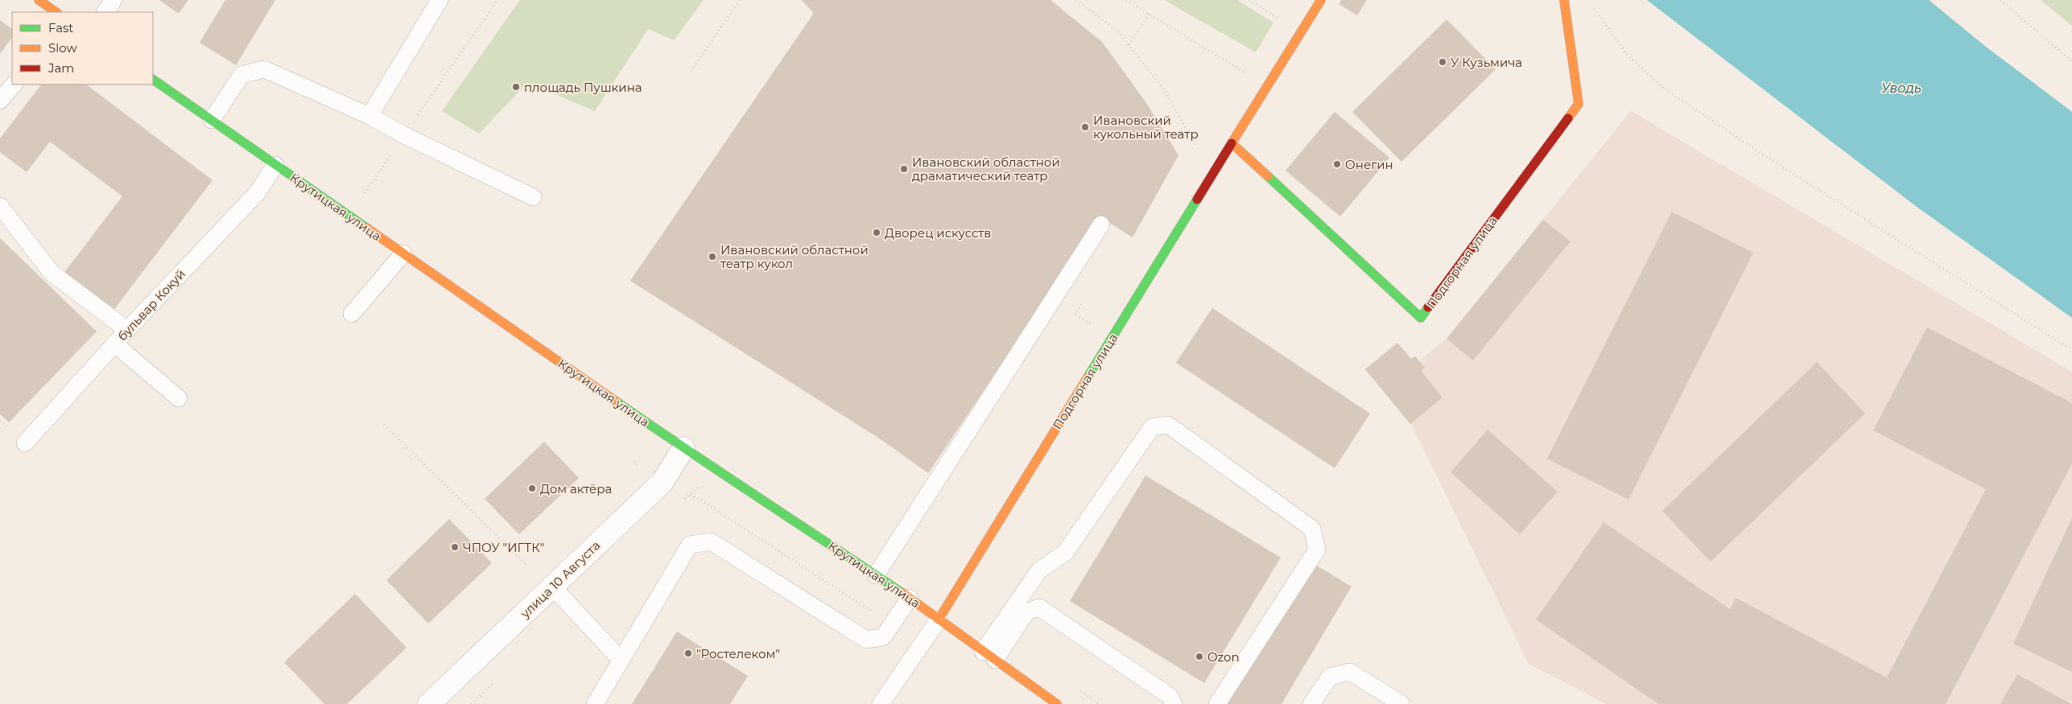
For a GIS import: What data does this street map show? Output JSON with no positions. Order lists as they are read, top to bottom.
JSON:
{
  "streets": {
    "street": ["Крутицкая улица", "Подгорная улица", "улица 10 Августа"],
    "lane": ["бульвар Кокуй"]
  },
  "crossings": [
    ["Крутицкая улица", "Подгорная улица"],
    ["Крутицкая улица", "бульвар Кокуй"],
    ["Крутицкая улица", "улица 10 Августа"]
  ],
  "water": ["Уводь"],
  "places": [
    "У Кузьмича",
    "площадь Пушкина",
    "Ивановский кукольный театр",
    "Онегин",
    "Ивановский областной драматический театр",
    "Дворец искусств",
    "Ивановский областной театр кукол",
    "Дом актёра",
    "ЧПОУ \"ИГТК\"",
    "\"Ростелеком\"",
    "Ozon"
  ],
  "legend": ["Fast", "Slow", "Jam"]
}
